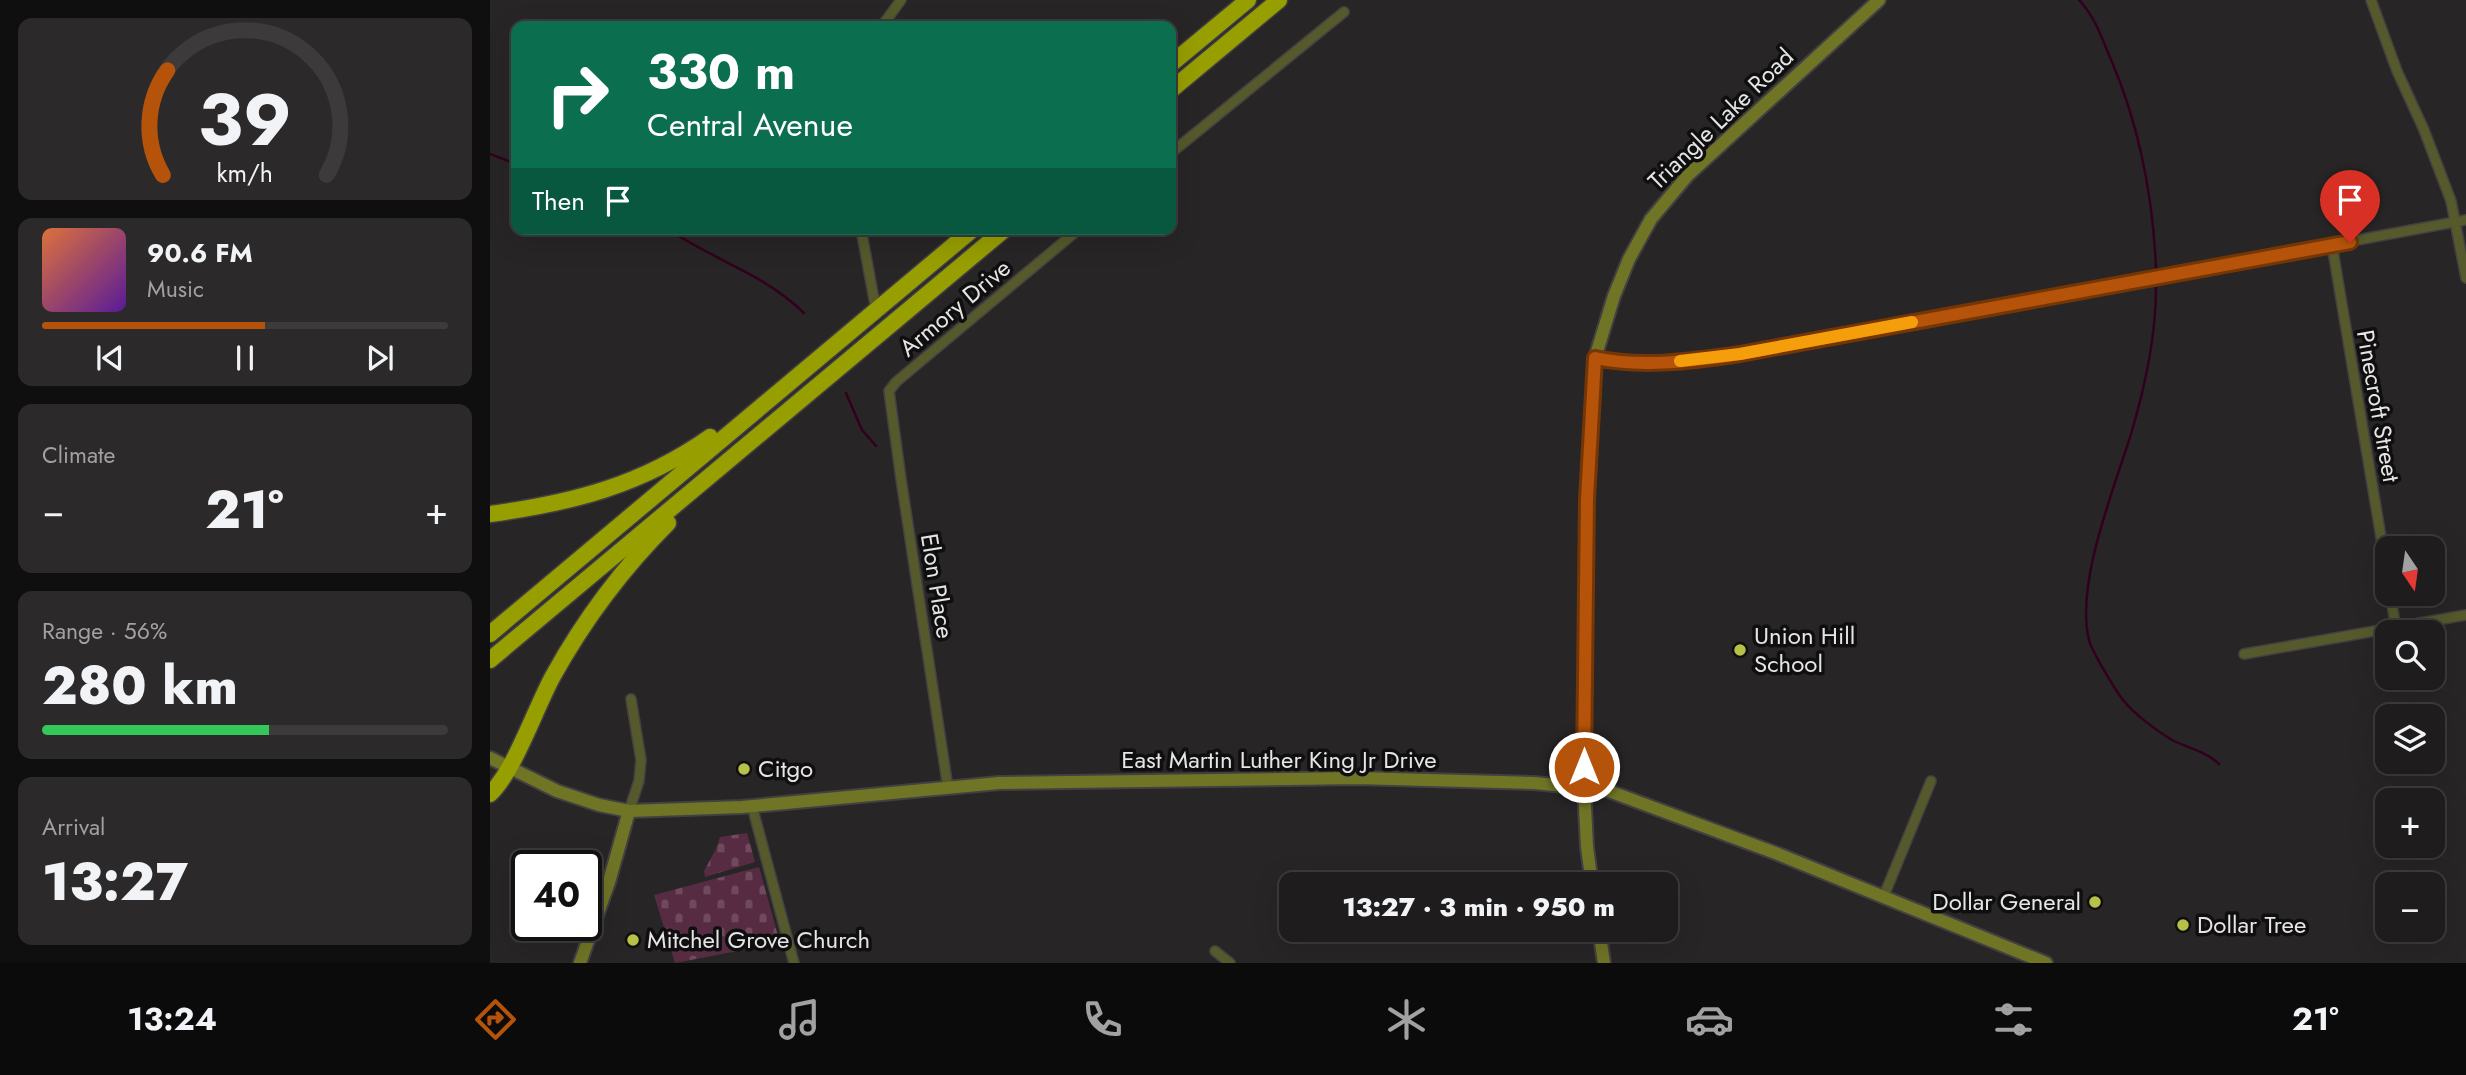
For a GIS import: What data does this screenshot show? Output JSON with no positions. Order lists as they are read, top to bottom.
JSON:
{
  "streets": {
    "main road": ["Triangle Lake Road", "East Martin Luther King Jr Drive"],
    "street": ["Armory Drive", "Pinecroft Street", "Elon Place"]
  },
  "crossings": [
    ["Triangle Lake Road", "East Martin Luther King Jr Drive"],
    ["Armory Drive", "Elon Place"],
    ["Elon Place", "East Martin Luther King Jr Drive"]
  ],
  "places": [
    "Union Hill School",
    "Citgo",
    "Dollar General",
    "Dollar Tree",
    "Mitchel Grove Church"
  ],
  "north": "bottom",
  "page": {
    "turn": ["330 m", "Central Avenue"],
    "then": "Then",
    "song": ["90.6 FM", "Music"],
    "tile": [
      "Climate",
      ["Range · 56%", "280 km"],
      ["Arrival", "13:27"]
    ],
    "heat": ["−", "21°", "+"],
    "map_buttons": ["+", "−"],
    "limit": "40",
    "trip": "13:27 · 3 min · 950 m",
    "tabs": ["13:24", "21°"],
    "gauge": ["39", "km/h"]
  }
}
